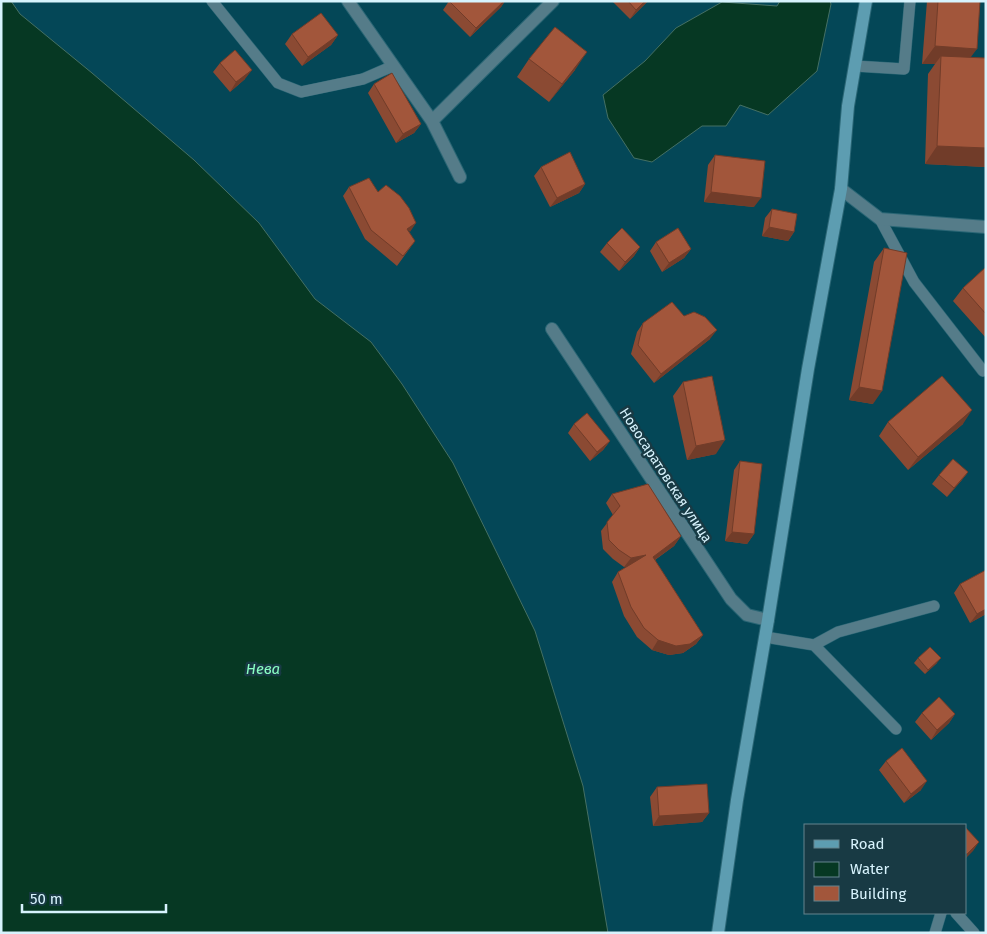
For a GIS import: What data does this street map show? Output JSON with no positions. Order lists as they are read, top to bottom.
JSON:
{
  "streets": {
    "street": ["Новосаратовская улица"]
  },
  "water": ["Нева"],
  "legend": ["Road", "Water", "Building"],
  "scale_bar": "50 m"
}
